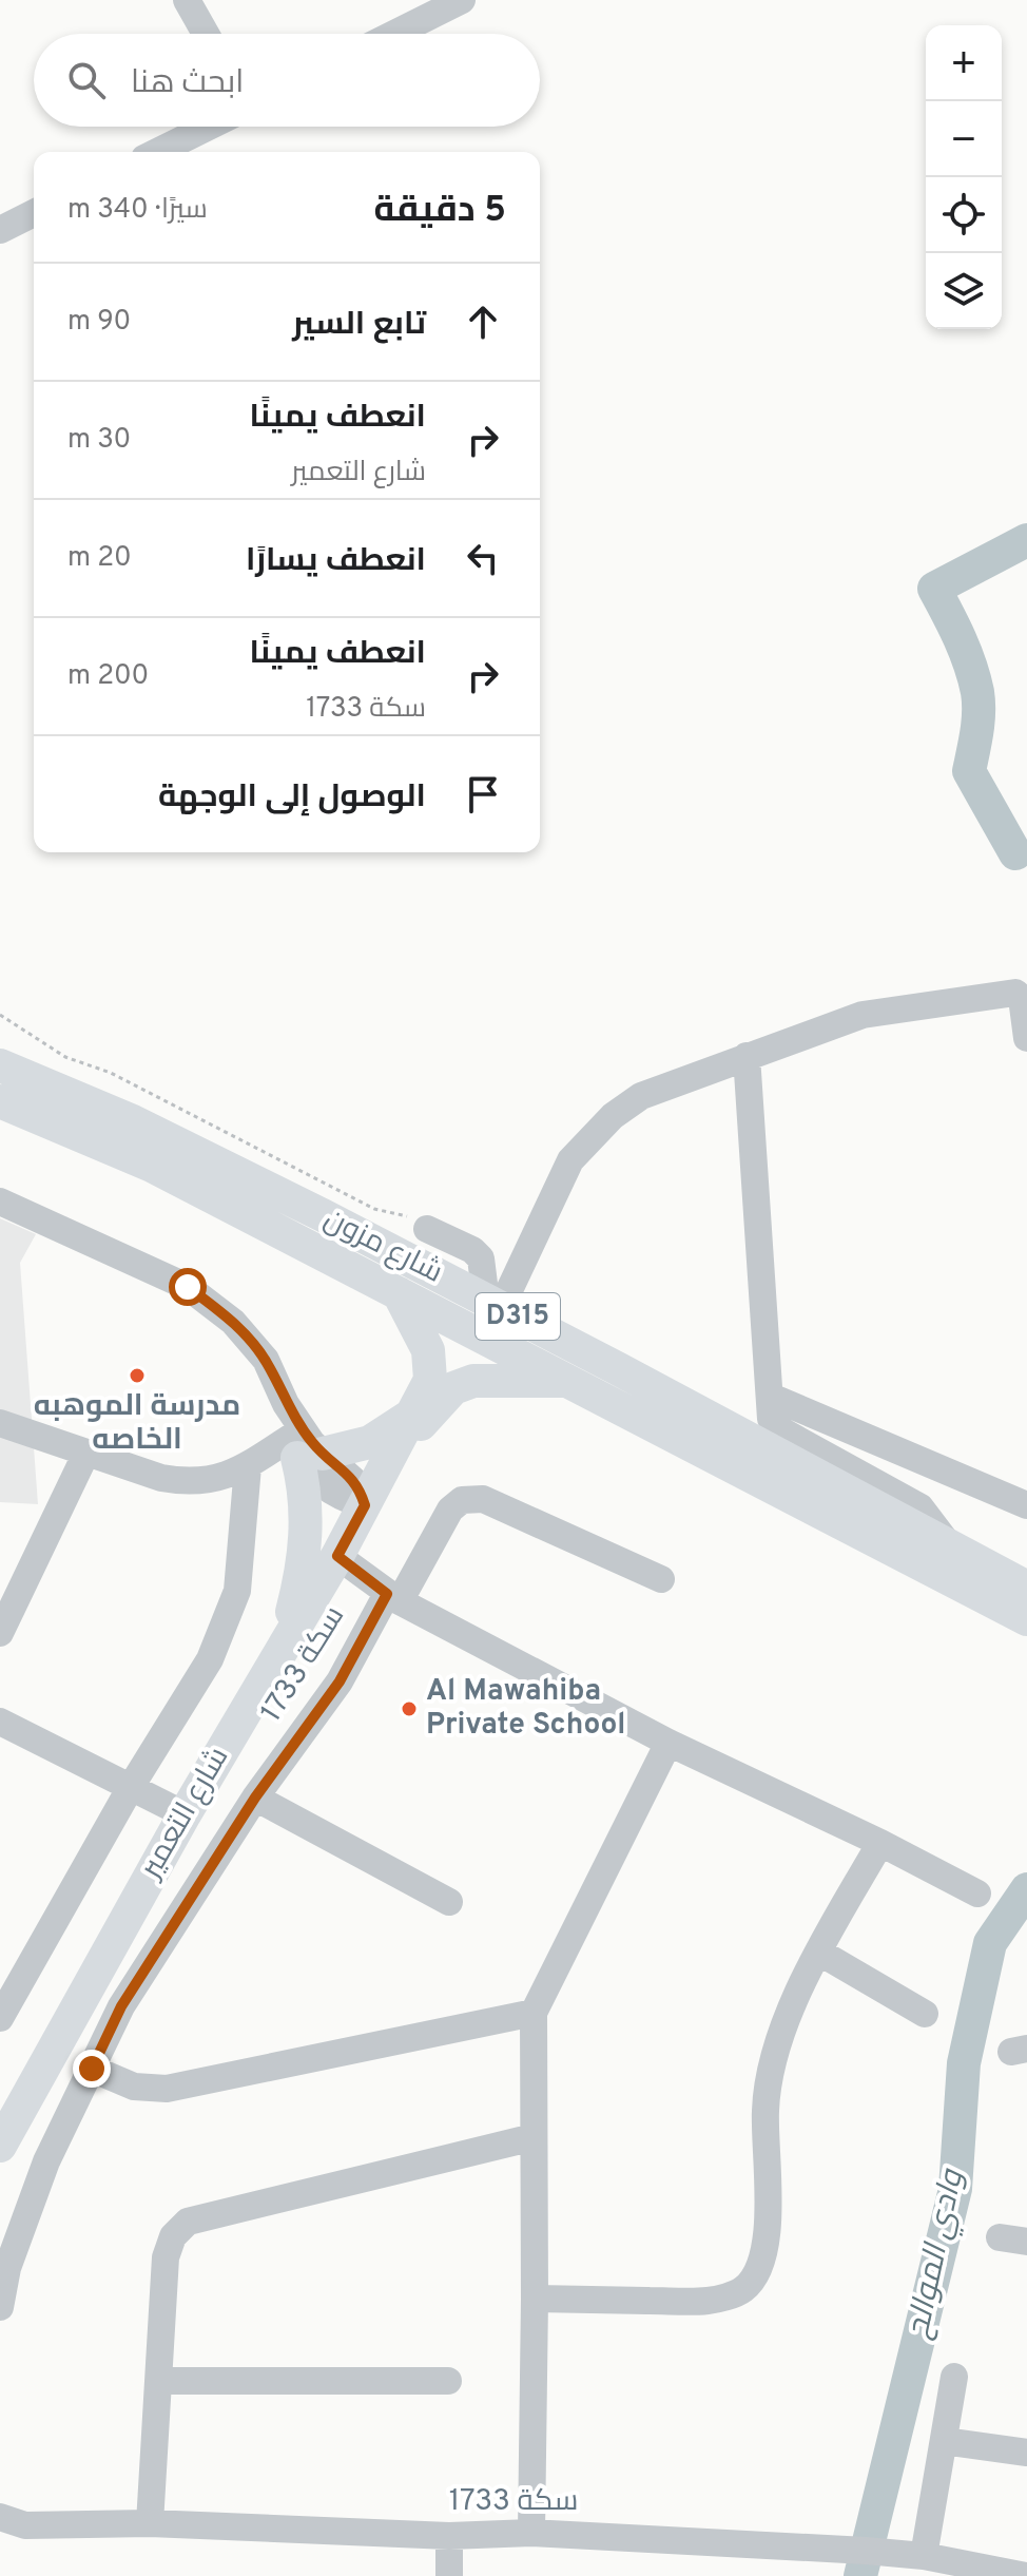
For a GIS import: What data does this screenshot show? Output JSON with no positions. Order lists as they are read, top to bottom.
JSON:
{
  "streets": {
    "main road": ["شارع مزون", "D315", "شارع التعمير"],
    "street": ["سكة 1733"]
  },
  "crossings": [
    ["شارع مزون", "شارع التعمير"]
  ],
  "water": ["وادي الموالح"],
  "places": ["مدرسة الموهبه الخاصه", "Al Mawahiba Private School"],
  "page": {
    "map_buttons": ["+", "−"],
    "search": "ابحث هنا",
    "heading": ["5 دقيقة", "سيرًا · 340 m"],
    "list": [
      ["تابع السير", "90 m"],
      ["انعطف يمينًا", "شارع التعمير", "30 m"],
      ["انعطف يسارًا", "20 m"],
      ["انعطف يمينًا", "سكة 1733", "200 m"],
      "الوصول إلى الوجهة"
    ]
  }
}
